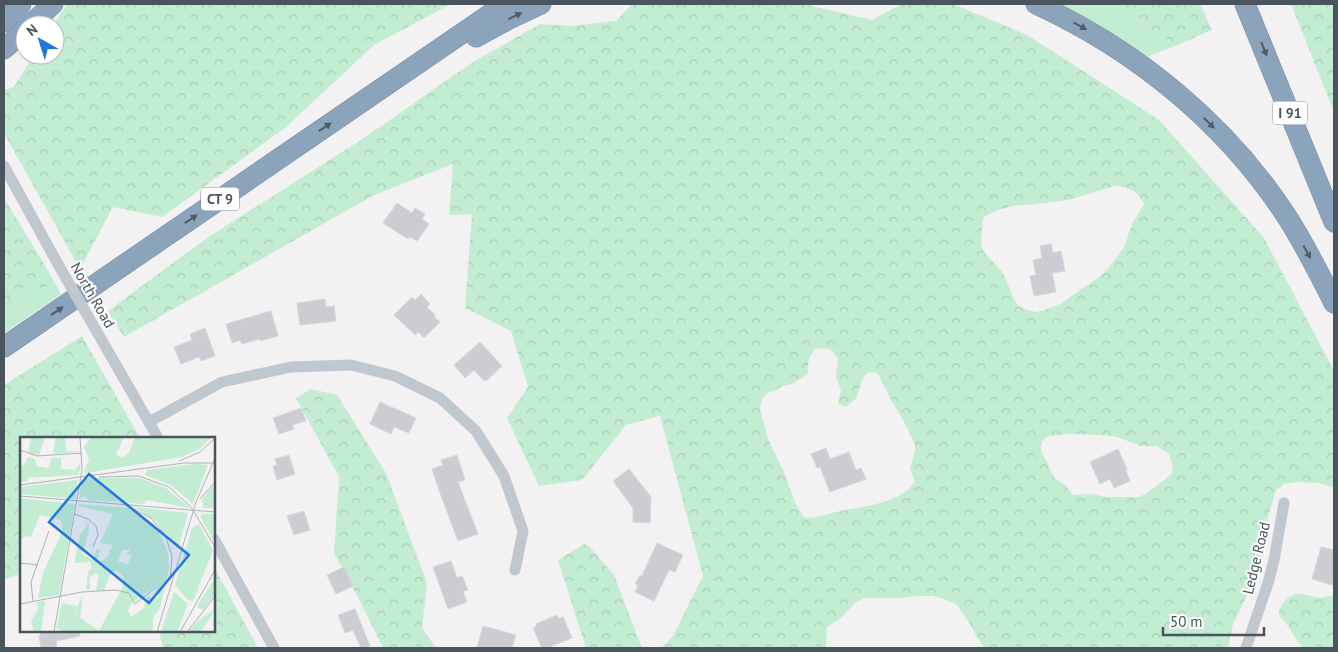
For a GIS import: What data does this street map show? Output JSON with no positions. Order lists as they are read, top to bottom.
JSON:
{
  "streets": {
    "highway": ["I 91", "CT 9"],
    "street": ["North Road", "Ledge Road"]
  },
  "scale_bar": "50 m",
  "north": "top left"
}
